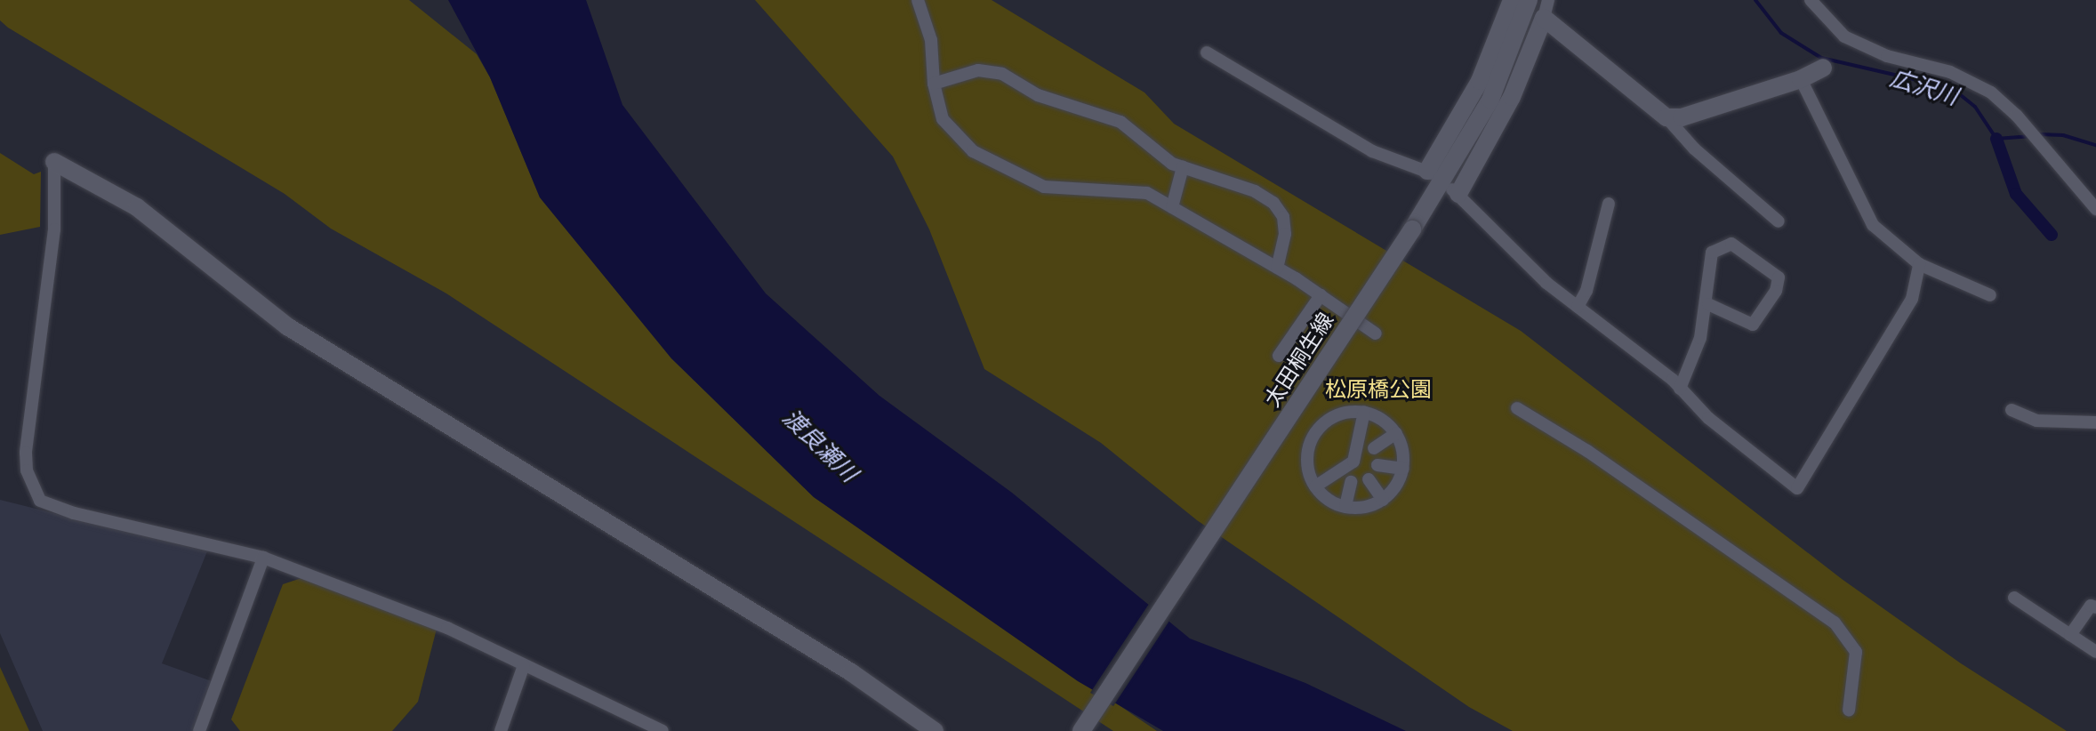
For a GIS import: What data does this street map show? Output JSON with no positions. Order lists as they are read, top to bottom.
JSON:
{
  "streets": {
    "street": ["太田桐生線"]
  },
  "water": ["広沢川", "渡良瀬川"],
  "parks": ["松原橋公園"]
}
